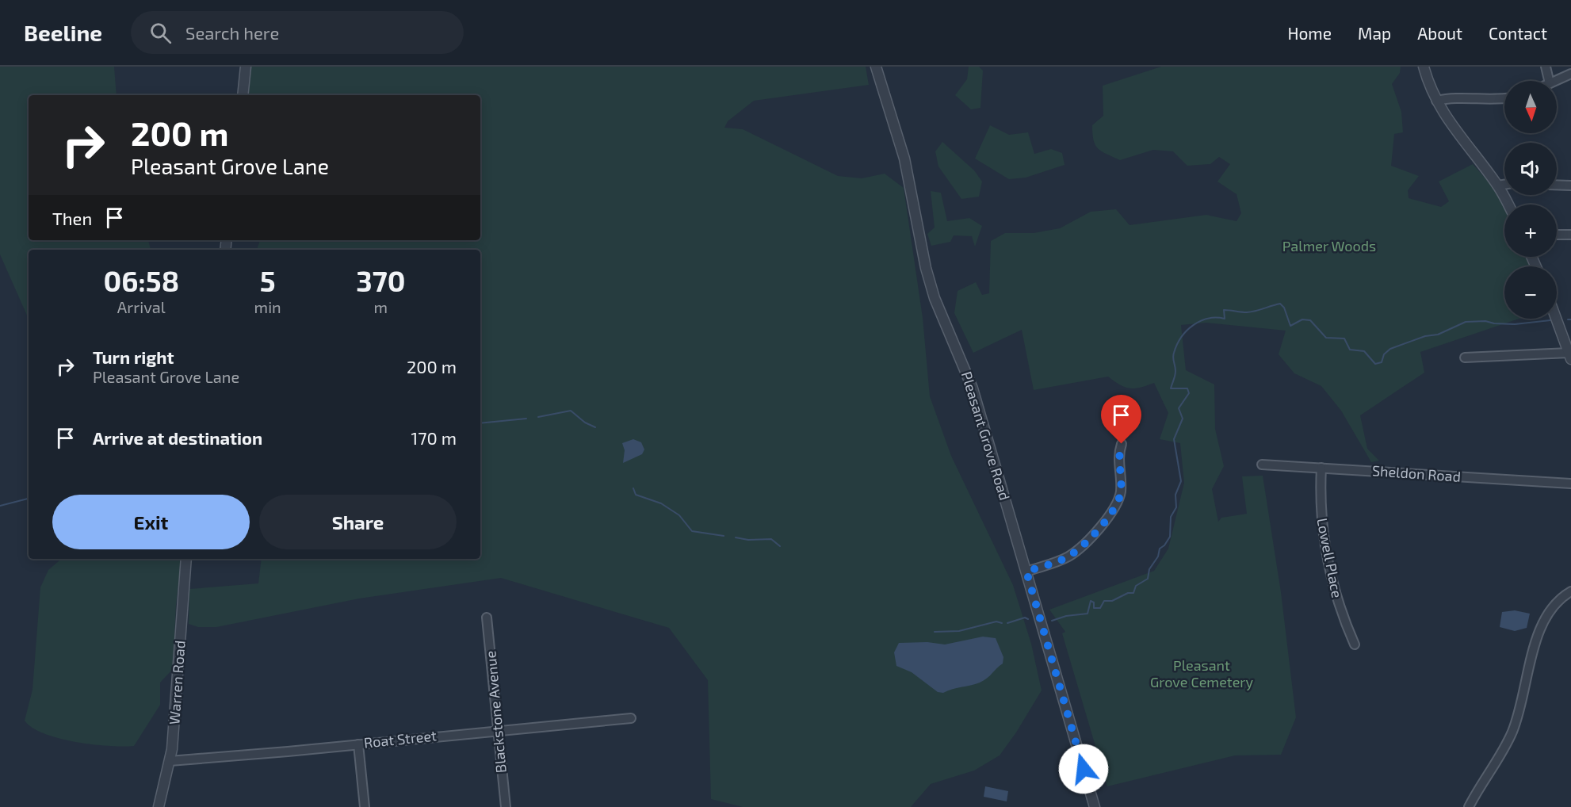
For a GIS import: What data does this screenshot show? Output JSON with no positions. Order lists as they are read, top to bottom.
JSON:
{
  "streets": {
    "street": [
      "Pleasant Grove Road",
      "Sheldon Road",
      "Lowell Place",
      "Warren Road",
      "Blackstone Avenue",
      "Roat Street"
    ]
  },
  "crossings": [
    ["Sheldon Road", "Lowell Place"],
    ["Warren Road", "Roat Street"],
    ["Blackstone Avenue", "Roat Street"]
  ],
  "parks": ["Palmer Woods", "Pleasant Grove Cemetery"],
  "north": "bottom",
  "page": {
    "header": "Beeline",
    "search": "Search here",
    "nav": [
      "Home",
      "Map",
      "About",
      "Contact"
    ],
    "map_buttons": ["+", "−"],
    "turn": ["200 m", "Pleasant Grove Lane"],
    "then": "Then",
    "eta": [
      "06:58",
      "Arrival",
      "5",
      "min",
      "370",
      "m"
    ],
    "list": [
      {
        "name": "Turn right",
        "note": "Pleasant Grove Lane",
        "value": "200 m"
      },
      {
        "name": "Arrive at destination",
        "value": "170 m"
      }
    ],
    "buttons": ["Exit", "Share"]
  }
}
